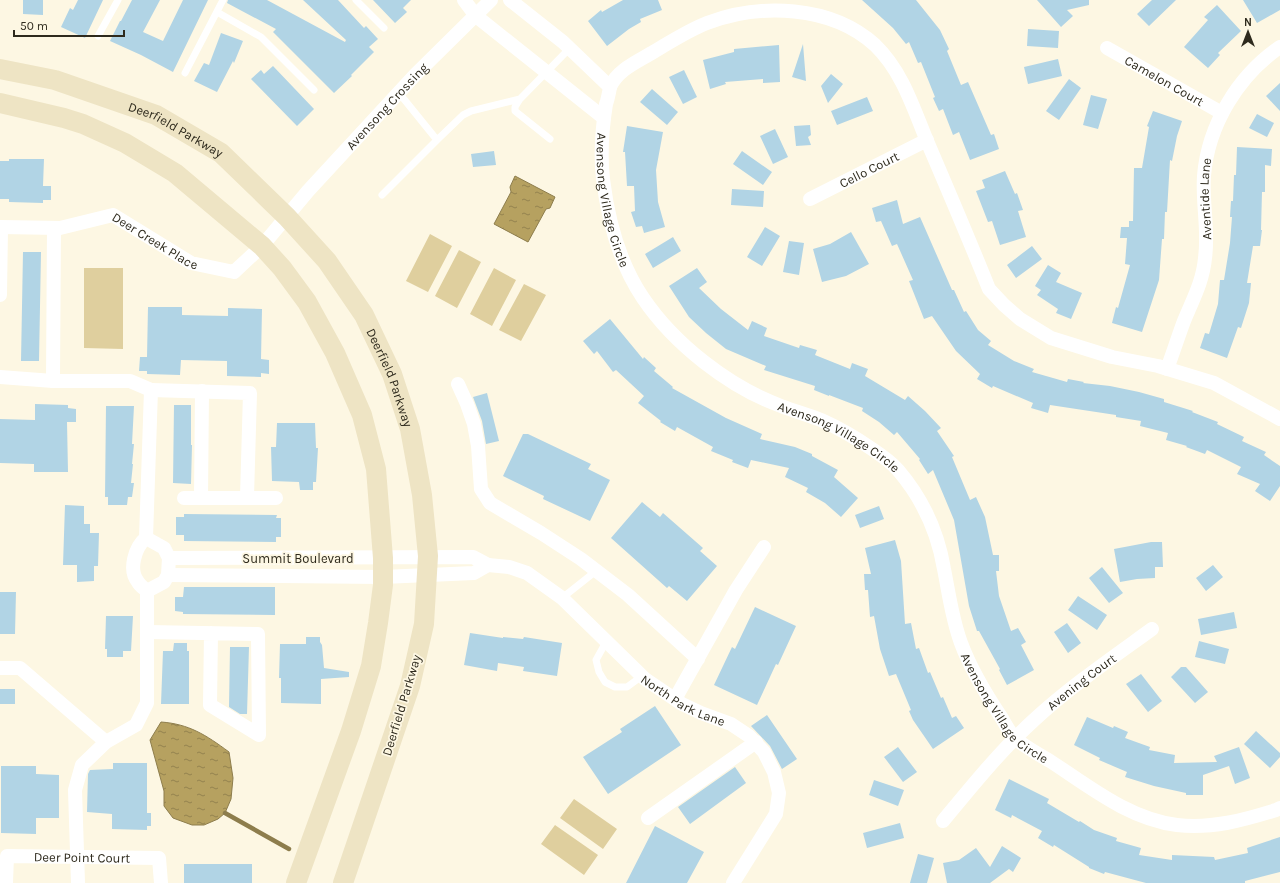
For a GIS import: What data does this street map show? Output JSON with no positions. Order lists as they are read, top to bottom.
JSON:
{
  "streets": {
    "main road": ["Deerfield Parkway"],
    "street": [
      "Camelon Court",
      "Avensong Crossing",
      "Cello Court",
      "Avensong Village Circle",
      "Aventide Lane",
      "Deer Creek Place",
      "Summit Boulevard",
      "Avening Court",
      "North Park Lane",
      "Deer Point Court"
    ]
  },
  "crossings": [
    ["Camelon Court", "Aventide Lane"],
    ["Avensong Crossing", "Deerfield Parkway"],
    ["Avensong Crossing", "Deer Creek Place"],
    ["Deerfield Parkway", "Deer Creek Place"],
    ["Deerfield Parkway", "Summit Boulevard"],
    ["Deerfield Parkway", "North Park Lane"],
    ["Cello Court", "Avensong Village Circle"],
    ["Avensong Village Circle", "Aventide Lane"],
    ["Avensong Village Circle", "Avening Court"],
    ["Summit Boulevard", "North Park Lane"]
  ],
  "scale_bar": "50 m",
  "north": "top"
}
